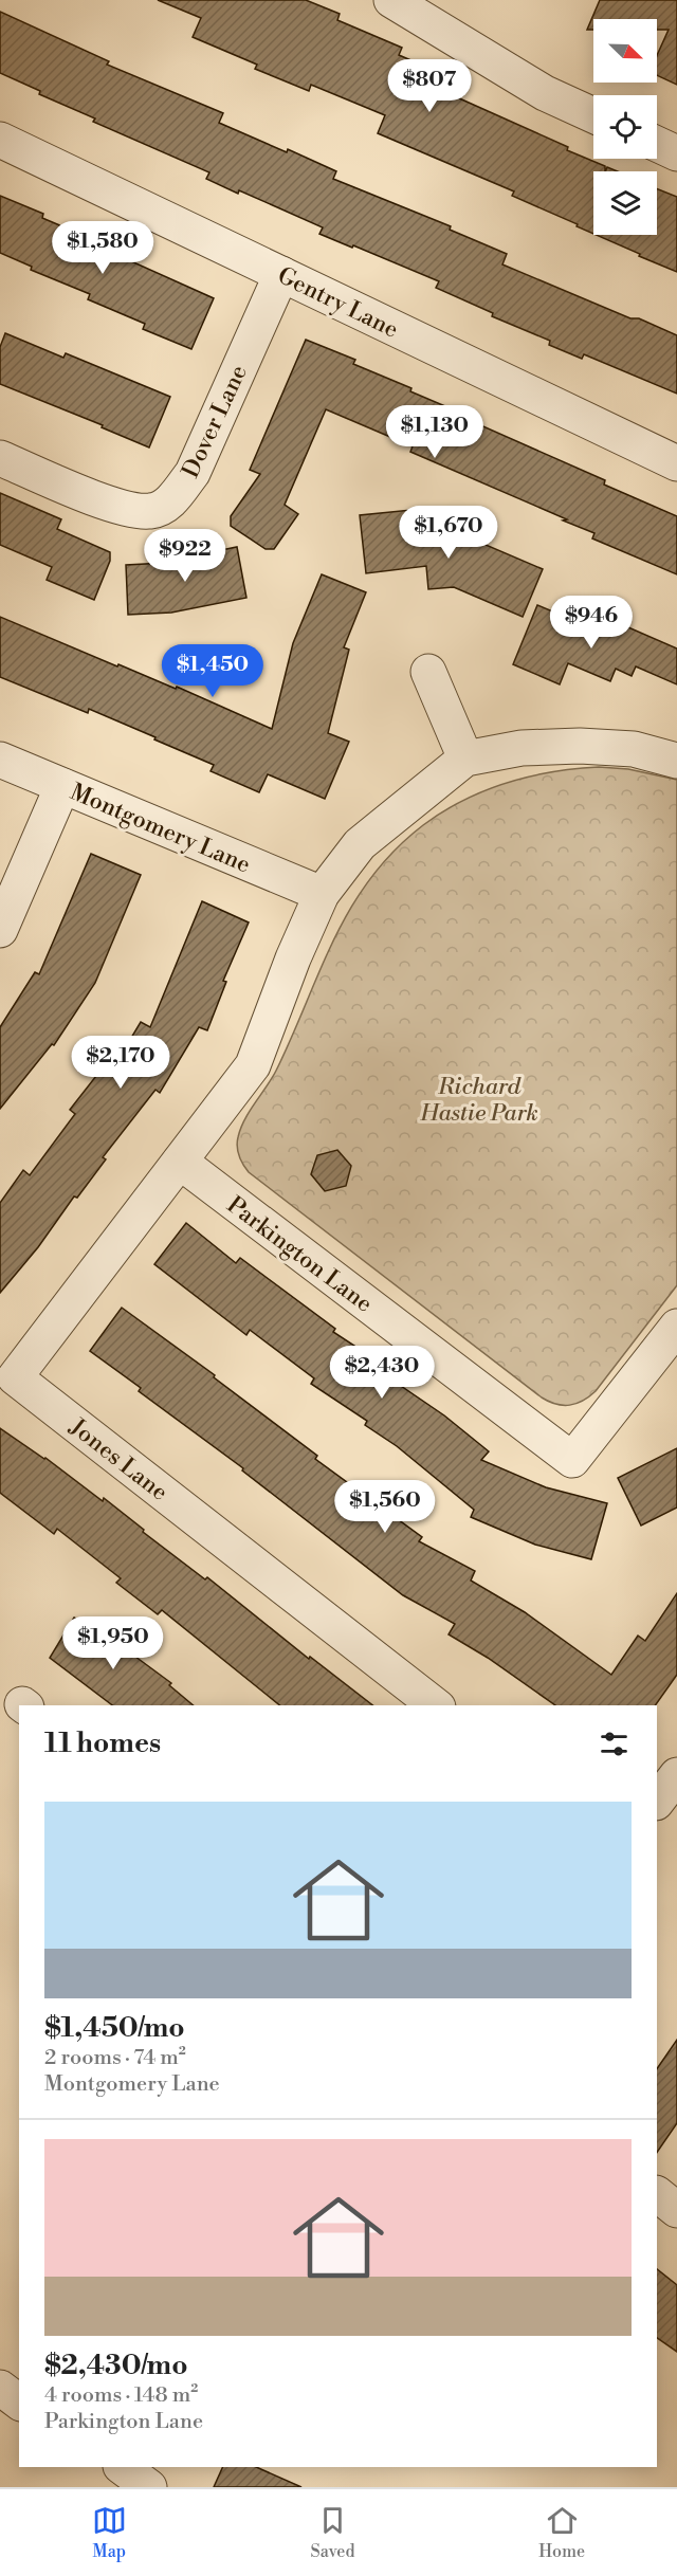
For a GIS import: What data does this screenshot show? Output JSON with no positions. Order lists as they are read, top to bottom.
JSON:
{
  "streets": {
    "street": [
      "Gentry Lane",
      "Dover Lane",
      "Montgomery Lane",
      "Parkington Lane",
      "Jones Lane"
    ]
  },
  "crossings": [
    ["Gentry Lane", "Dover Lane"],
    ["Parkington Lane", "Jones Lane"]
  ],
  "parks": ["Richard Hastie Park"],
  "north": "bottom right",
  "page": {
    "price": [
      "$807",
      "$1,580",
      "$1,130",
      "$1,670",
      "$922",
      "$946",
      "$1,450",
      "$2,170",
      "$2,430",
      "$1,560",
      "$1,950"
    ],
    "heading": "11 homes",
    "list": [
      {
        "name": "$1,450/mo",
        "note": "2 rooms · 74 m² · Montgomery Lane"
      },
      {
        "name": "$2,430/mo",
        "note": "4 rooms · 148 m² · Parkington Lane"
      }
    ],
    "tabs": ["Map", "Saved", "Home"]
  }
}
